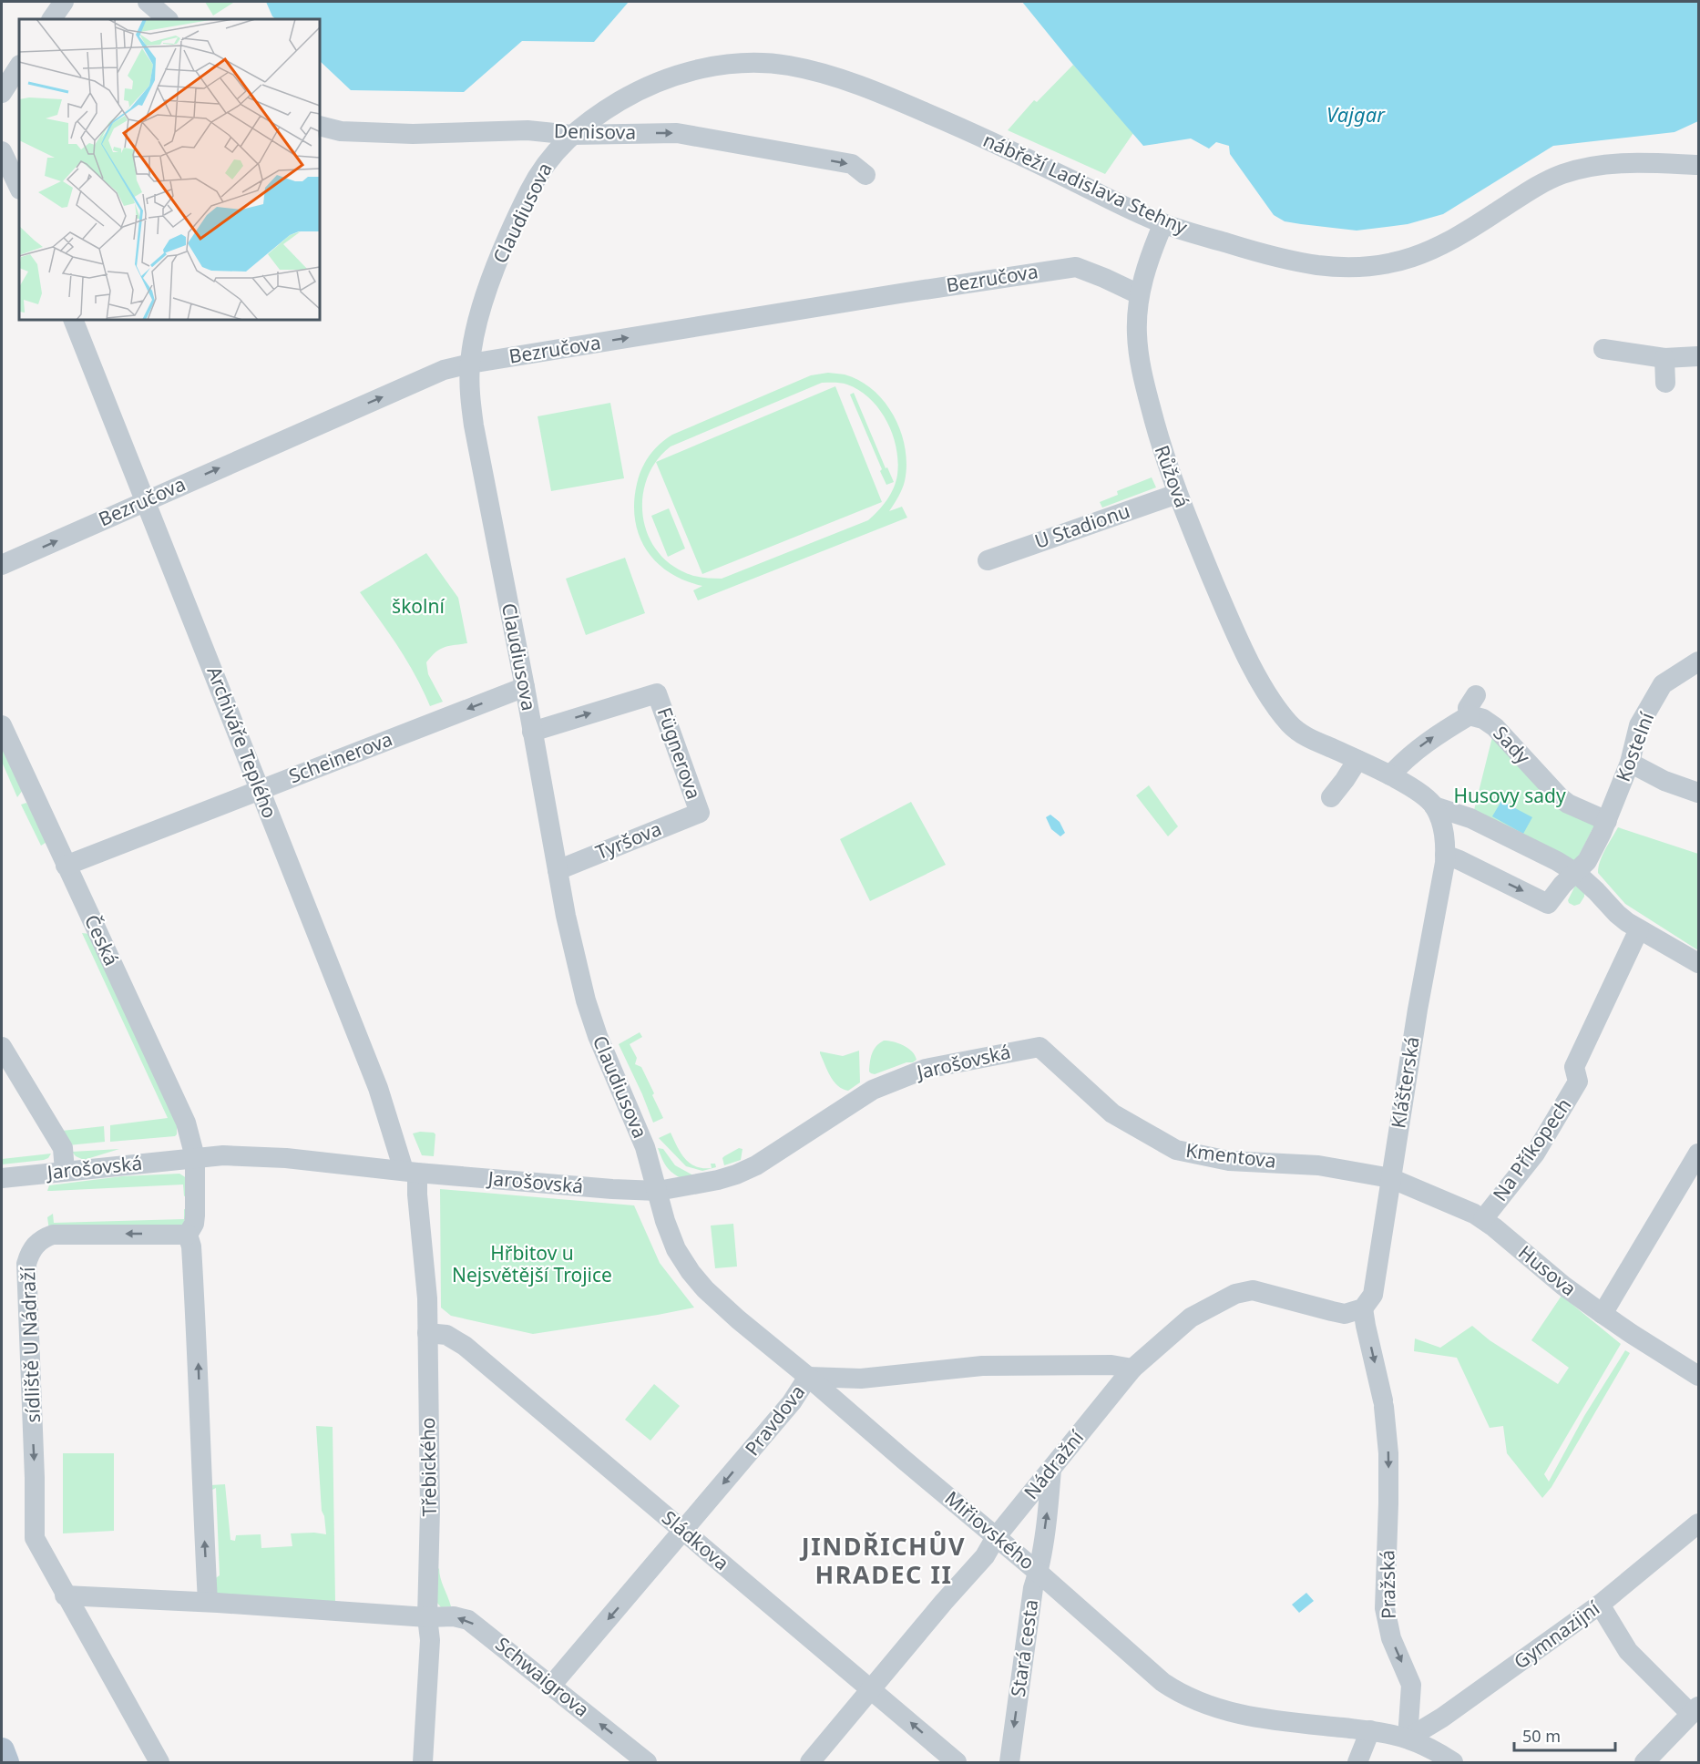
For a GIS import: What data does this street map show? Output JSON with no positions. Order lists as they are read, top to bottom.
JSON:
{
  "streets": {
    "street": [
      "Denisova",
      "nábřeží Ladislava Stehny",
      "Claudiusova",
      "Bezručova",
      "Růžová",
      "U Stadionu",
      "Archiváře Teplého",
      "Sady",
      "Kostelní",
      "Fügnerova",
      "Scheinerova",
      "Tyršova",
      "Česká",
      "Jarošovská",
      "Klášterská",
      "Na Příkopech",
      "Kmentova",
      "Husova",
      "sídliště U Nádraží",
      "Pravdova",
      "Nádražní",
      "Třebického",
      "Miřiovského",
      "Sládkova",
      "Pražská",
      "Gymnazijní",
      "Stará cesta",
      "Schwaigrova"
    ]
  },
  "crossings": [
    ["Denisova", "nábřeží Ladislava Stehny"],
    ["Denisova", "Claudiusova"],
    ["nábřeží Ladislava Stehny", "Claudiusova"],
    ["nábřeží Ladislava Stehny", "Růžová"],
    ["Claudiusova", "Bezručova"],
    ["Claudiusova", "Fügnerova"],
    ["Claudiusova", "Scheinerova"],
    ["Claudiusova", "Tyršova"],
    ["Claudiusova", "Jarošovská"],
    ["Claudiusova", "Miřiovského"],
    ["Bezručova", "Růžová"],
    ["Bezručova", "Archiváře Teplého"],
    ["Růžová", "U Stadionu"],
    ["Růžová", "Klášterská"],
    ["Archiváře Teplého", "Scheinerova"],
    ["Archiváře Teplého", "Jarošovská"],
    ["Archiváře Teplého", "Třebického"],
    ["Sady", "Kostelní"],
    ["Fügnerova", "Tyršova"],
    ["Scheinerova", "Česká"],
    ["Česká", "Jarošovská"],
    ["Jarošovská", "Kmentova"],
    ["Jarošovská", "Třebického"],
    ["Jarošovská", "Miřiovského"],
    ["Klášterská", "Kmentova"],
    ["Klášterská", "Husova"],
    ["Klášterská", "Nádražní"],
    ["Klášterská", "Pražská"],
    ["Na Příkopech", "Husova"],
    ["Kmentova", "Husova"],
    ["Pravdova", "Nádražní"],
    ["Pravdova", "Miřiovského"],
    ["Pravdova", "Sládkova"],
    ["Pravdova", "Schwaigrova"],
    ["Nádražní", "Miřiovského"],
    ["Nádražní", "Sládkova"],
    ["Nádražní", "Pražská"],
    ["Nádražní", "Stará cesta"],
    ["Třebického", "Sládkova"],
    ["Třebického", "Schwaigrova"],
    ["Miřiovského", "Pražská"],
    ["Miřiovského", "Gymnazijní"],
    ["Miřiovského", "Stará cesta"],
    ["Pražská", "Gymnazijní"]
  ],
  "one_way": [
    "Denisova",
    "Bezručova",
    "Scheinerova",
    "Pravdova",
    "Pražská",
    "Schwaigrova"
  ],
  "districts": ["JINDŘICHŮV HRADEC II"],
  "water": ["Vajgar"],
  "parks": ["školní", "Husovy sady", "Hřbitov u Nejsvětější Trojice"],
  "scale_bar": "50 m"
}
